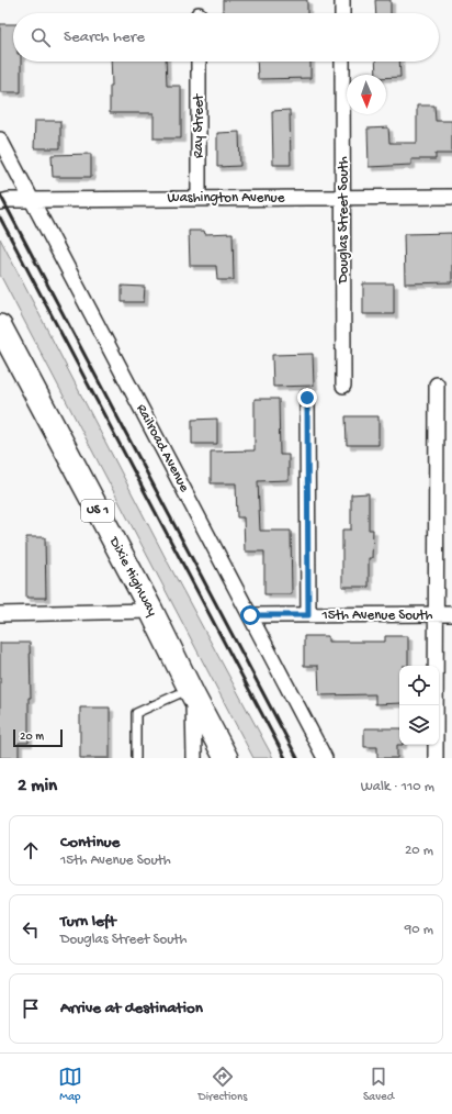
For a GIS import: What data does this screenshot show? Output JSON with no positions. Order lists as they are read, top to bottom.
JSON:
{
  "streets": {
    "main road": ["US 1", "Dixie Highway"],
    "street": [
      "Ray Street",
      "Washington Avenue",
      "Douglas Street South",
      "Railroad Avenue",
      "15th Avenue South"
    ]
  },
  "crossings": [
    ["Ray Street", "Washington Avenue"],
    ["Washington Avenue", "Douglas Street South"],
    ["Washington Avenue", "Railroad Avenue"],
    ["Railroad Avenue", "15th Avenue South"]
  ],
  "scale_bar": "20 m",
  "north": "bottom",
  "page": {
    "search": "Search here",
    "scale": "20 m",
    "heading": ["2 min", "Walk · 110 m"],
    "list": [
      ["Continue", "15th Avenue South", "20 m"],
      ["Turn left", "Douglas Street South", "90 m"],
      "Arrive at destination"
    ],
    "nav": ["Map", "Directions", "Saved"]
  }
}
